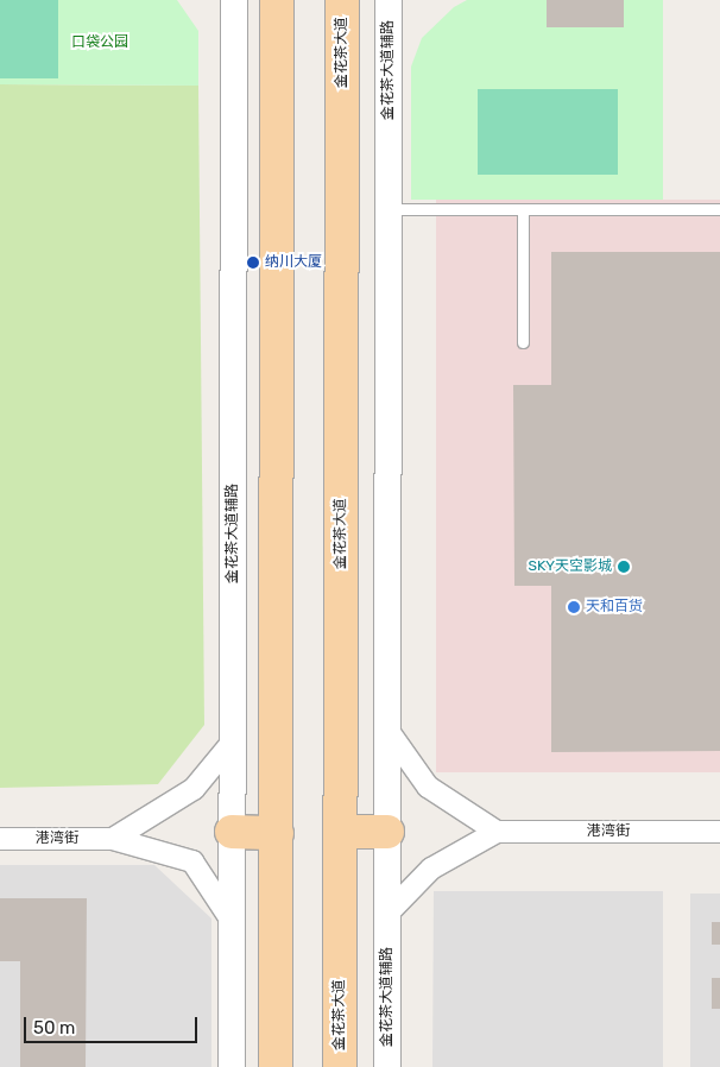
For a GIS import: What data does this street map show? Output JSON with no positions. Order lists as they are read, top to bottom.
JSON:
{
  "streets": {
    "main road": ["金花茶大道"],
    "street": ["金花茶大道辅路", "港湾街"]
  },
  "crossings": [
    ["金花茶大道辅路", "港湾街"]
  ],
  "parks": ["口袋公园"],
  "places": ["纳川大厦", "SKY天空影城", "天和百货"],
  "scale_bar": "50 m"
}
